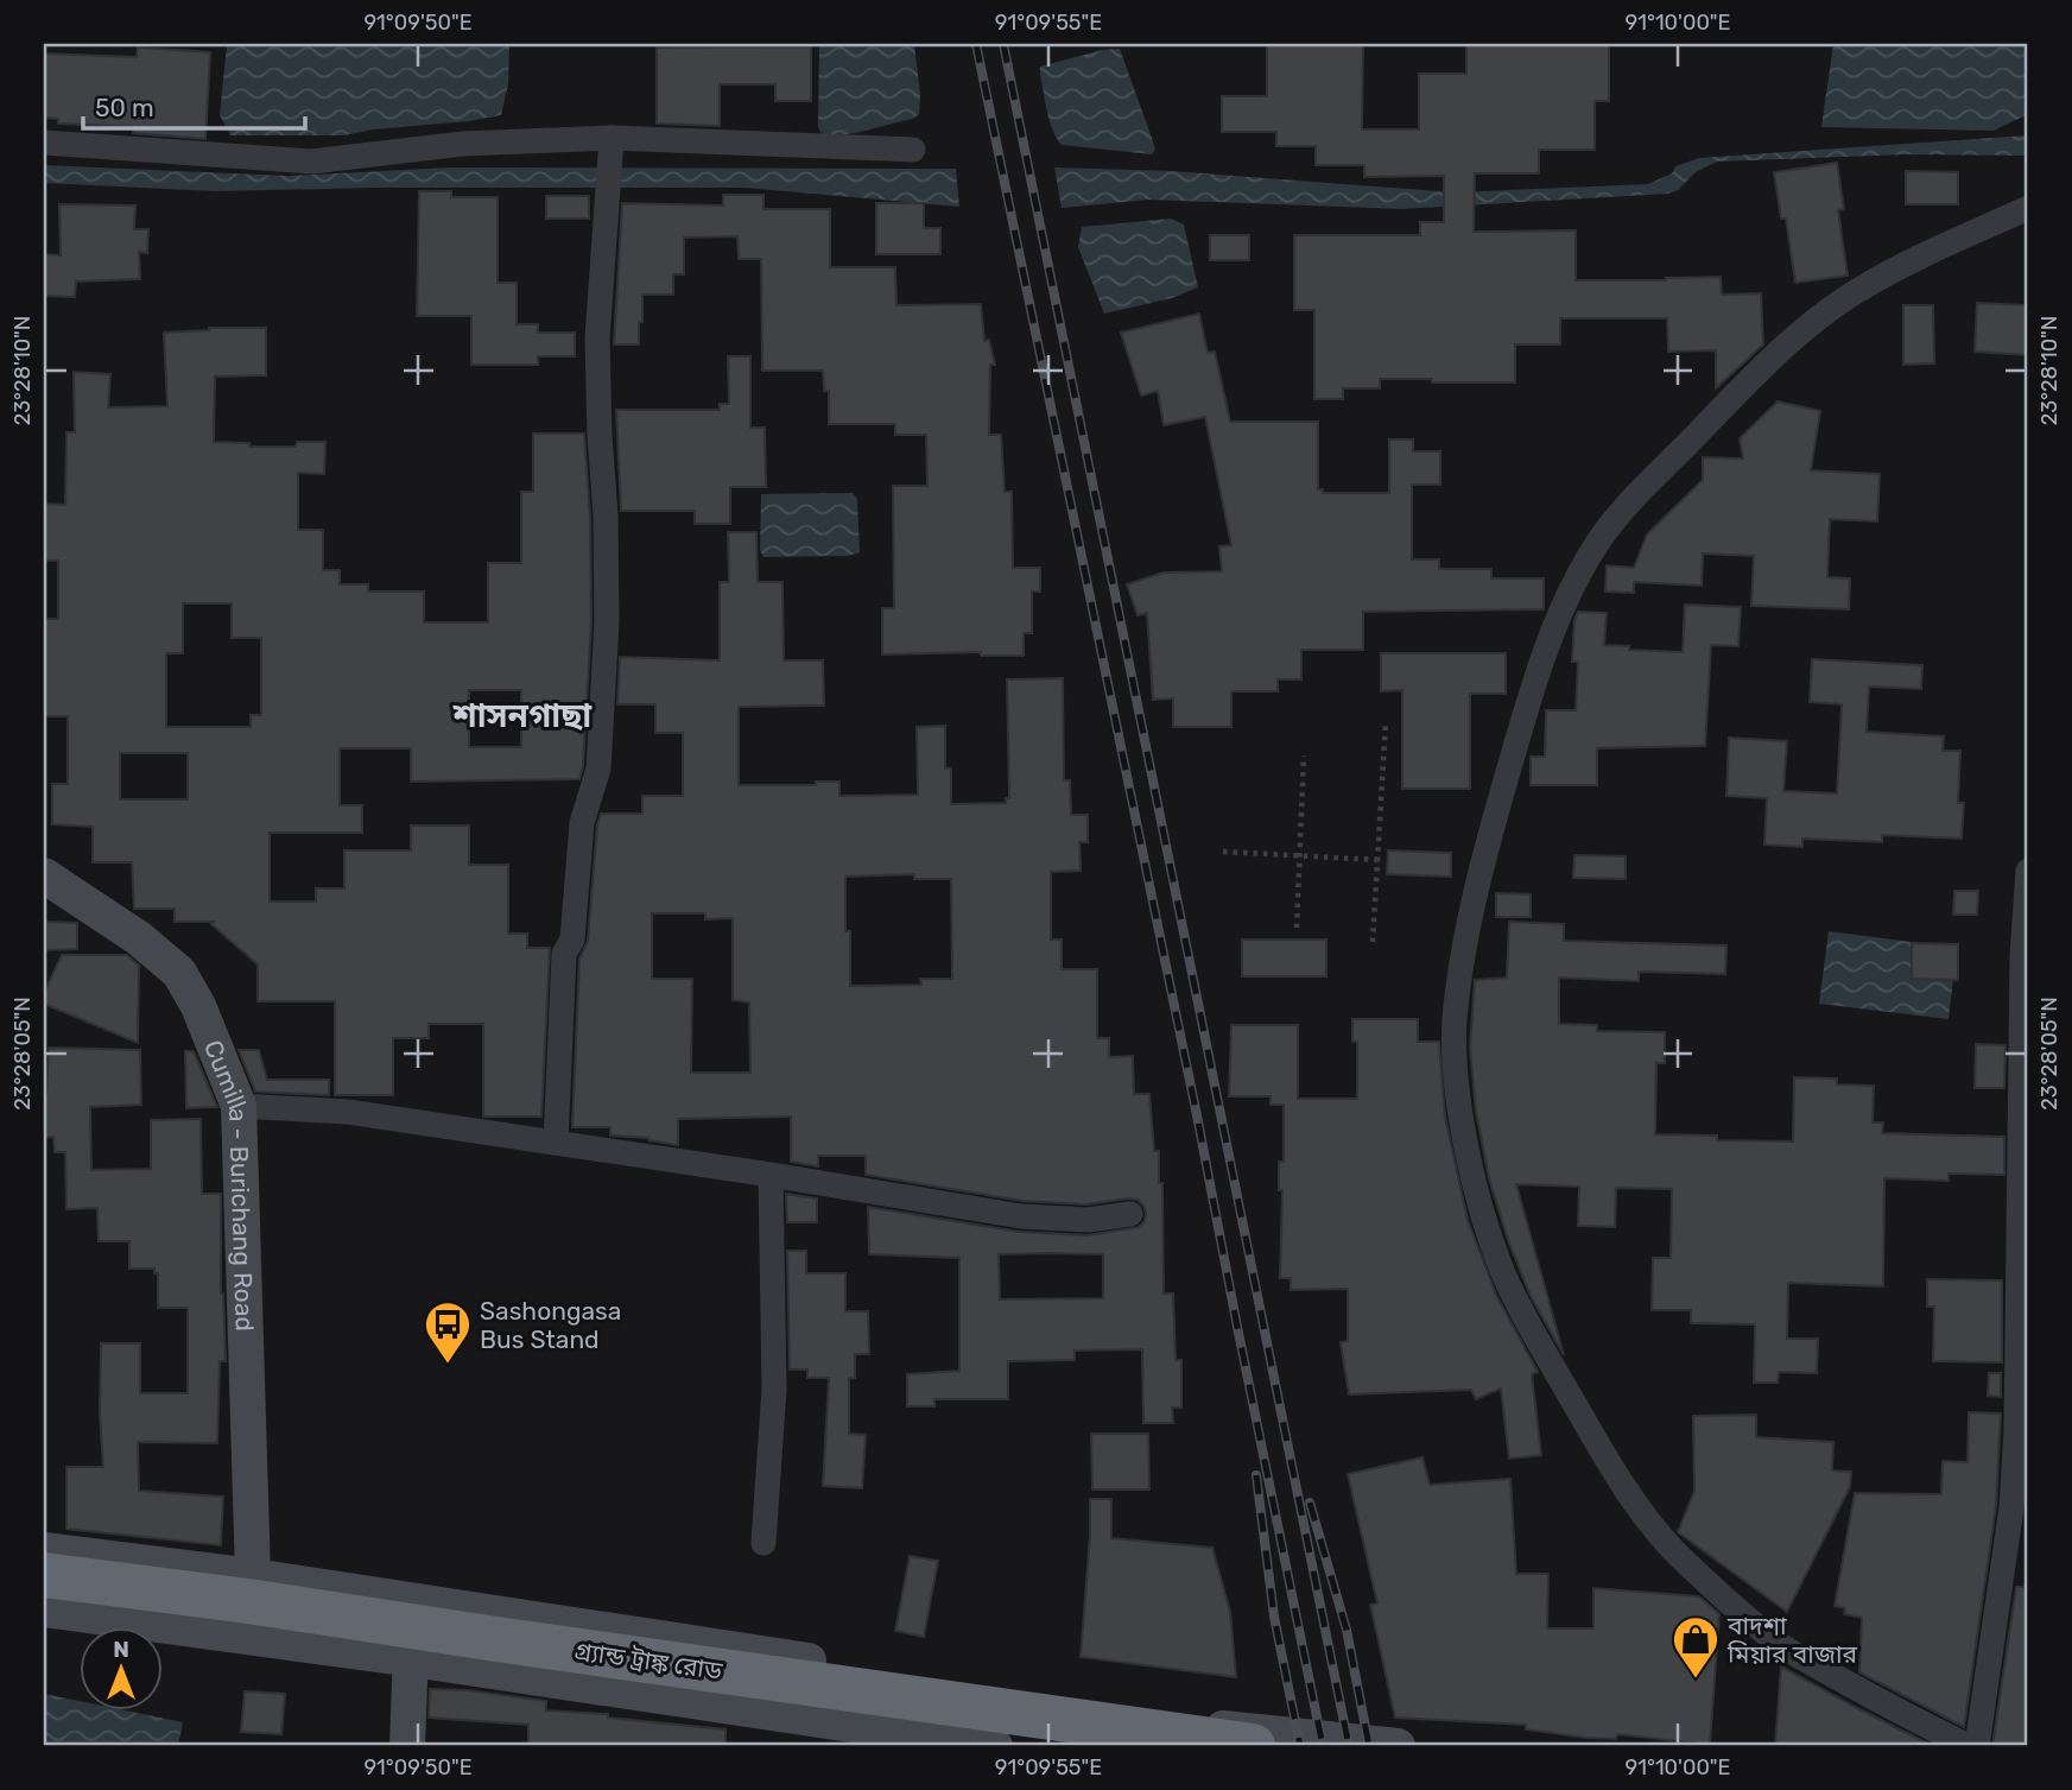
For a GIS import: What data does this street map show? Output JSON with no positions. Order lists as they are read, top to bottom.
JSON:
{
  "streets": {
    "highway": ["গ্র্যান্ড ট্রাঙ্ক রোড"],
    "street": ["Cumilla - Burichang Road"]
  },
  "districts": ["শাসনগাছা"],
  "places": {
    "bus stop": ["Sashongasa Bus Stand"],
    "shop": ["বাদশা মিয়ার বাজার"]
  },
  "scale_bar": "50 m",
  "north": "top",
  "coordinates": [
    "91°09'50\"E",
    "91°09'55\"E",
    "91°10'00\"E",
    "23°28'10\"N",
    "23°28'05\"N"
  ]
}
